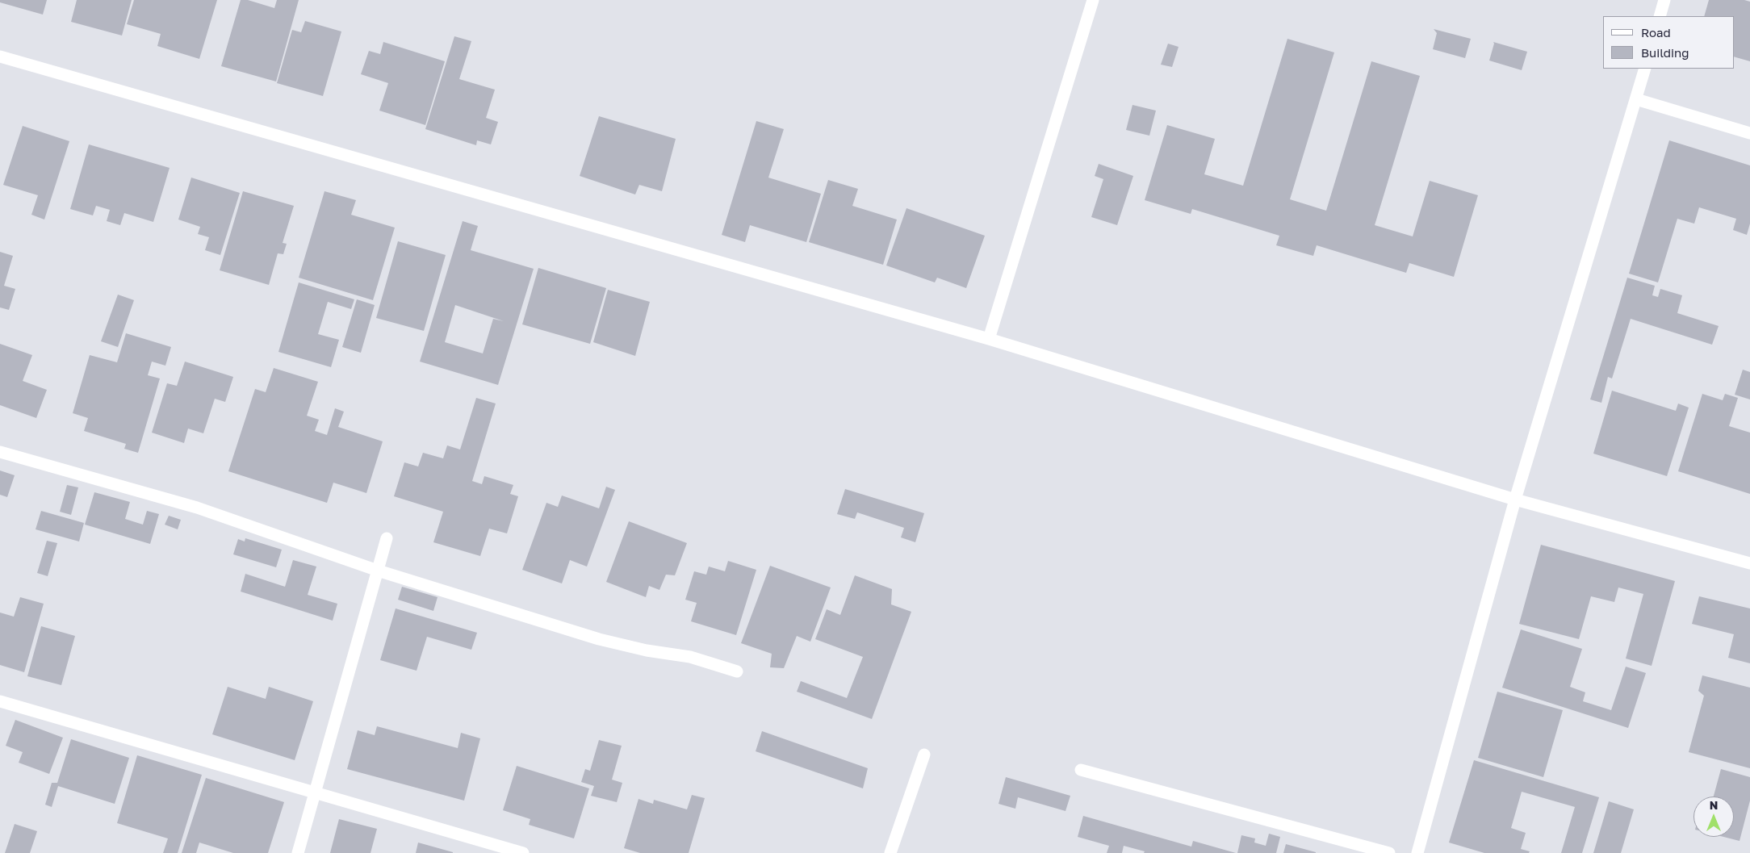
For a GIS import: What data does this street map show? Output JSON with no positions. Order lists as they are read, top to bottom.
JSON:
{
  "legend": ["Road", "Building"],
  "north": "top"
}
